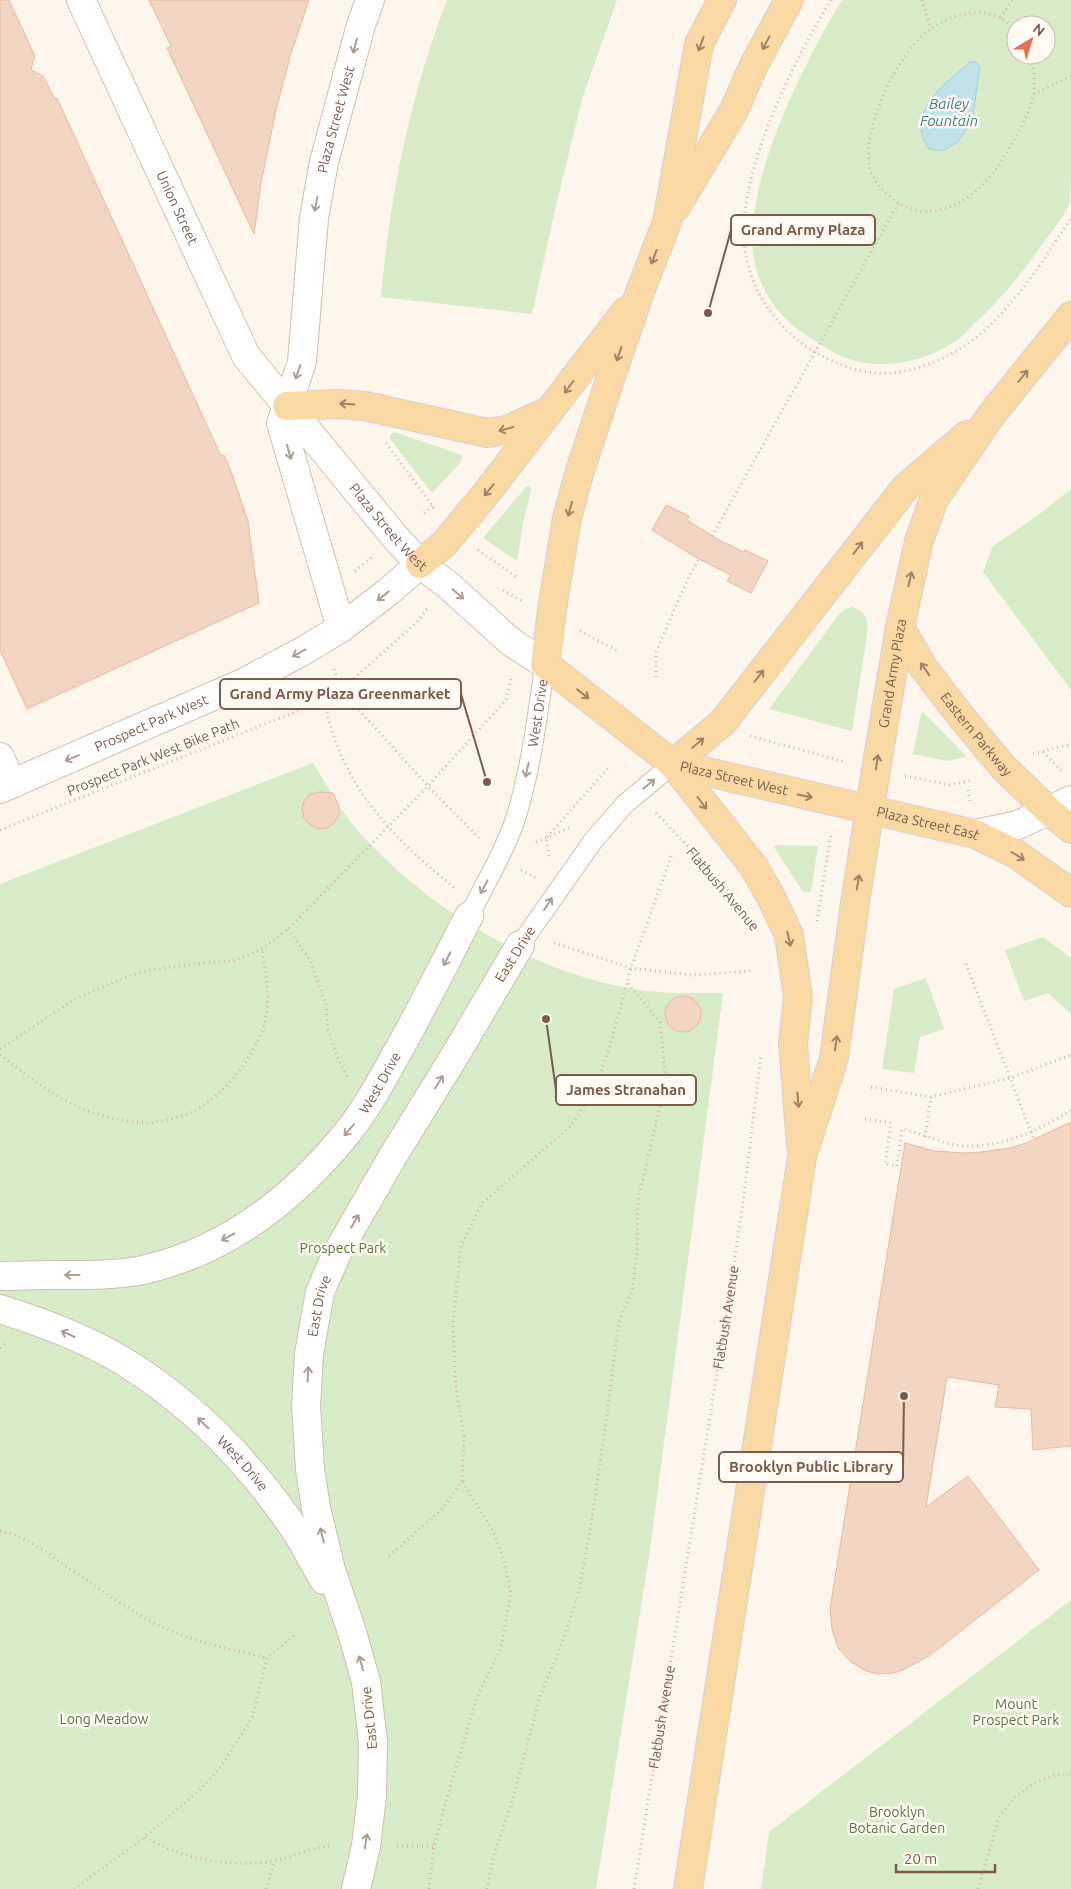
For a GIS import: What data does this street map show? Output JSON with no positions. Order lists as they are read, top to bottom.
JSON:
{
  "streets": {
    "main road": [
      "Plaza Street West",
      "Grand Army Plaza",
      "Eastern Parkway",
      "Plaza Street East"
    ],
    "street": [
      "Union Street",
      "West Drive",
      "Prospect Park West",
      "East Drive"
    ],
    "path": ["Prospect Park West Bike Path", "Flatbush Avenue"]
  },
  "crossings": [
    ["Plaza Street West", "Union Street"],
    ["Plaza Street West", "Grand Army Plaza"],
    ["Plaza Street West", "West Drive"],
    ["Plaza Street West", "Prospect Park West"],
    ["Plaza Street West", "Plaza Street East"],
    ["Plaza Street West", "East Drive"],
    ["Grand Army Plaza", "Eastern Parkway"],
    ["Grand Army Plaza", "Plaza Street East"],
    ["West Drive", "East Drive"],
    ["Eastern Parkway", "Plaza Street East"],
    ["Flatbush Avenue", "East Drive"]
  ],
  "one_way": ["Prospect Park West", "Eastern Parkway", "East Drive"],
  "water": ["Bailey Fountain"],
  "parks": [
    "Prospect Park",
    "Mount Prospect Park",
    "Long Meadow",
    "Brooklyn Botanic Garden"
  ],
  "places": [
    "Grand Army Plaza",
    "Grand Army Plaza Greenmarket",
    "James Stranahan",
    "Brooklyn Public Library"
  ],
  "scale_bar": "20 m",
  "north": "top right"
}
